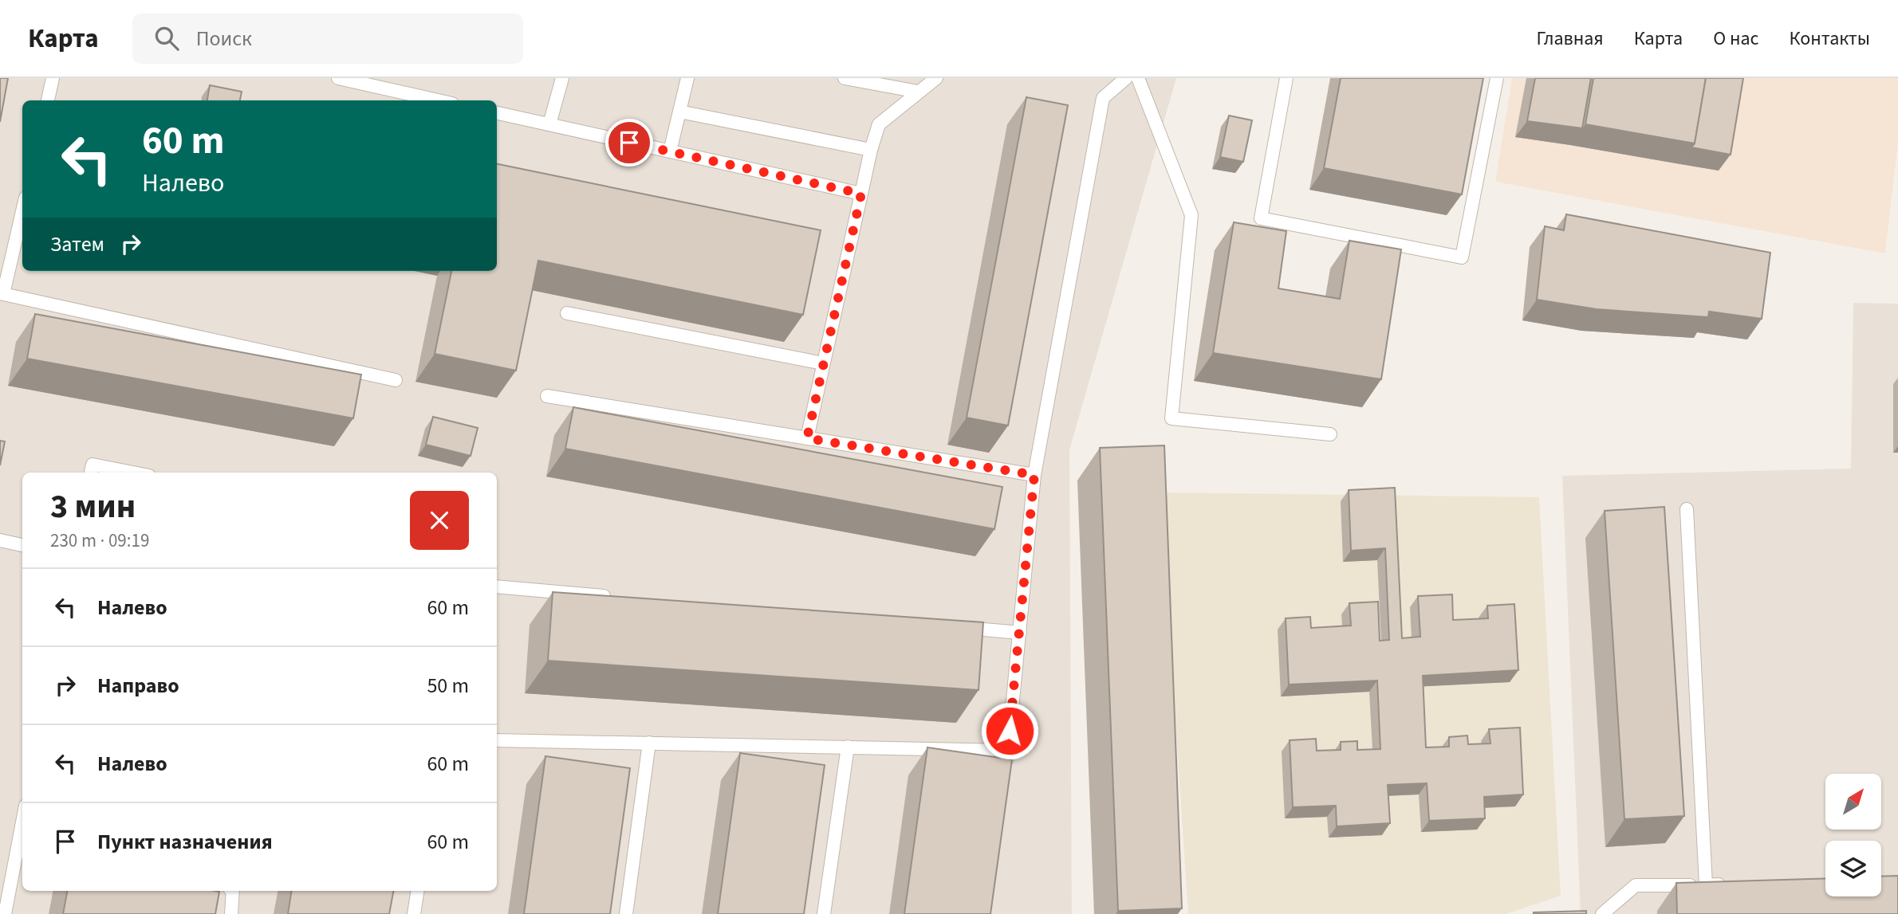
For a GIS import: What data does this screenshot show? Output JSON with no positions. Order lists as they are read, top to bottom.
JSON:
{
  "north": "top right",
  "page": {
    "header": "Карта",
    "search": "Поиск",
    "nav": [
      "Главная",
      "Карта",
      "О нас",
      "Контакты"
    ],
    "turn": ["60 m", "Налево"],
    "then": "Затем",
    "heading": ["3 мин", "230 m · 09:19"],
    "list": [
      {
        "name": "Налево",
        "value": "60 m"
      },
      {
        "name": "Направо",
        "value": "50 m"
      },
      {
        "name": "Налево",
        "value": "60 m"
      },
      {
        "name": "Пункт назначения",
        "value": "60 m"
      }
    ]
  }
}
